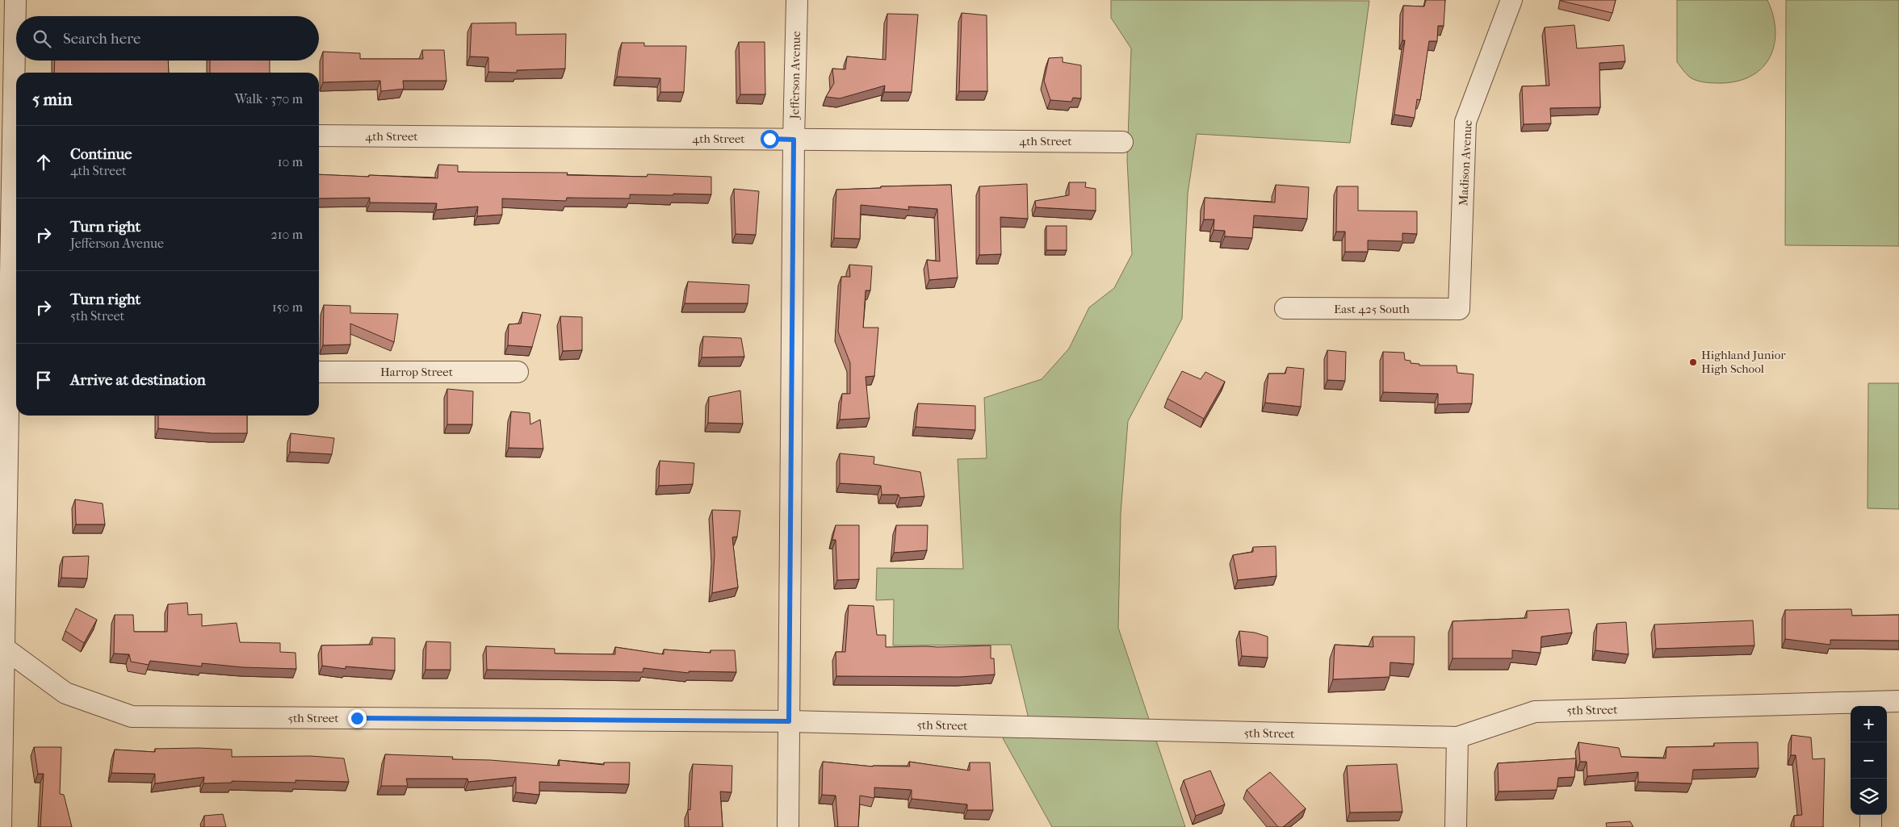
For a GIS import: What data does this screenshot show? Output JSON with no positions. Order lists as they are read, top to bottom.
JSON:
{
  "streets": {
    "street": [
      "Jefferson Avenue",
      "4th Street",
      "Madison Avenue",
      "East 425 South",
      "Harrop Street",
      "5th Street"
    ]
  },
  "crossings": [
    ["Jefferson Avenue", "4th Street"],
    ["Jefferson Avenue", "5th Street"],
    ["Madison Avenue", "East 425 South"]
  ],
  "places": ["Highland Junior High School"],
  "page": {
    "search": "Search here",
    "heading": ["5 min", "Walk · 370 m"],
    "list": [
      ["Continue", "4th Street", "10 m"],
      ["Turn right", "Jefferson Avenue", "210 m"],
      ["Turn right", "5th Street", "150 m"],
      "Arrive at destination"
    ],
    "map_buttons": ["+", "−"]
  }
}
